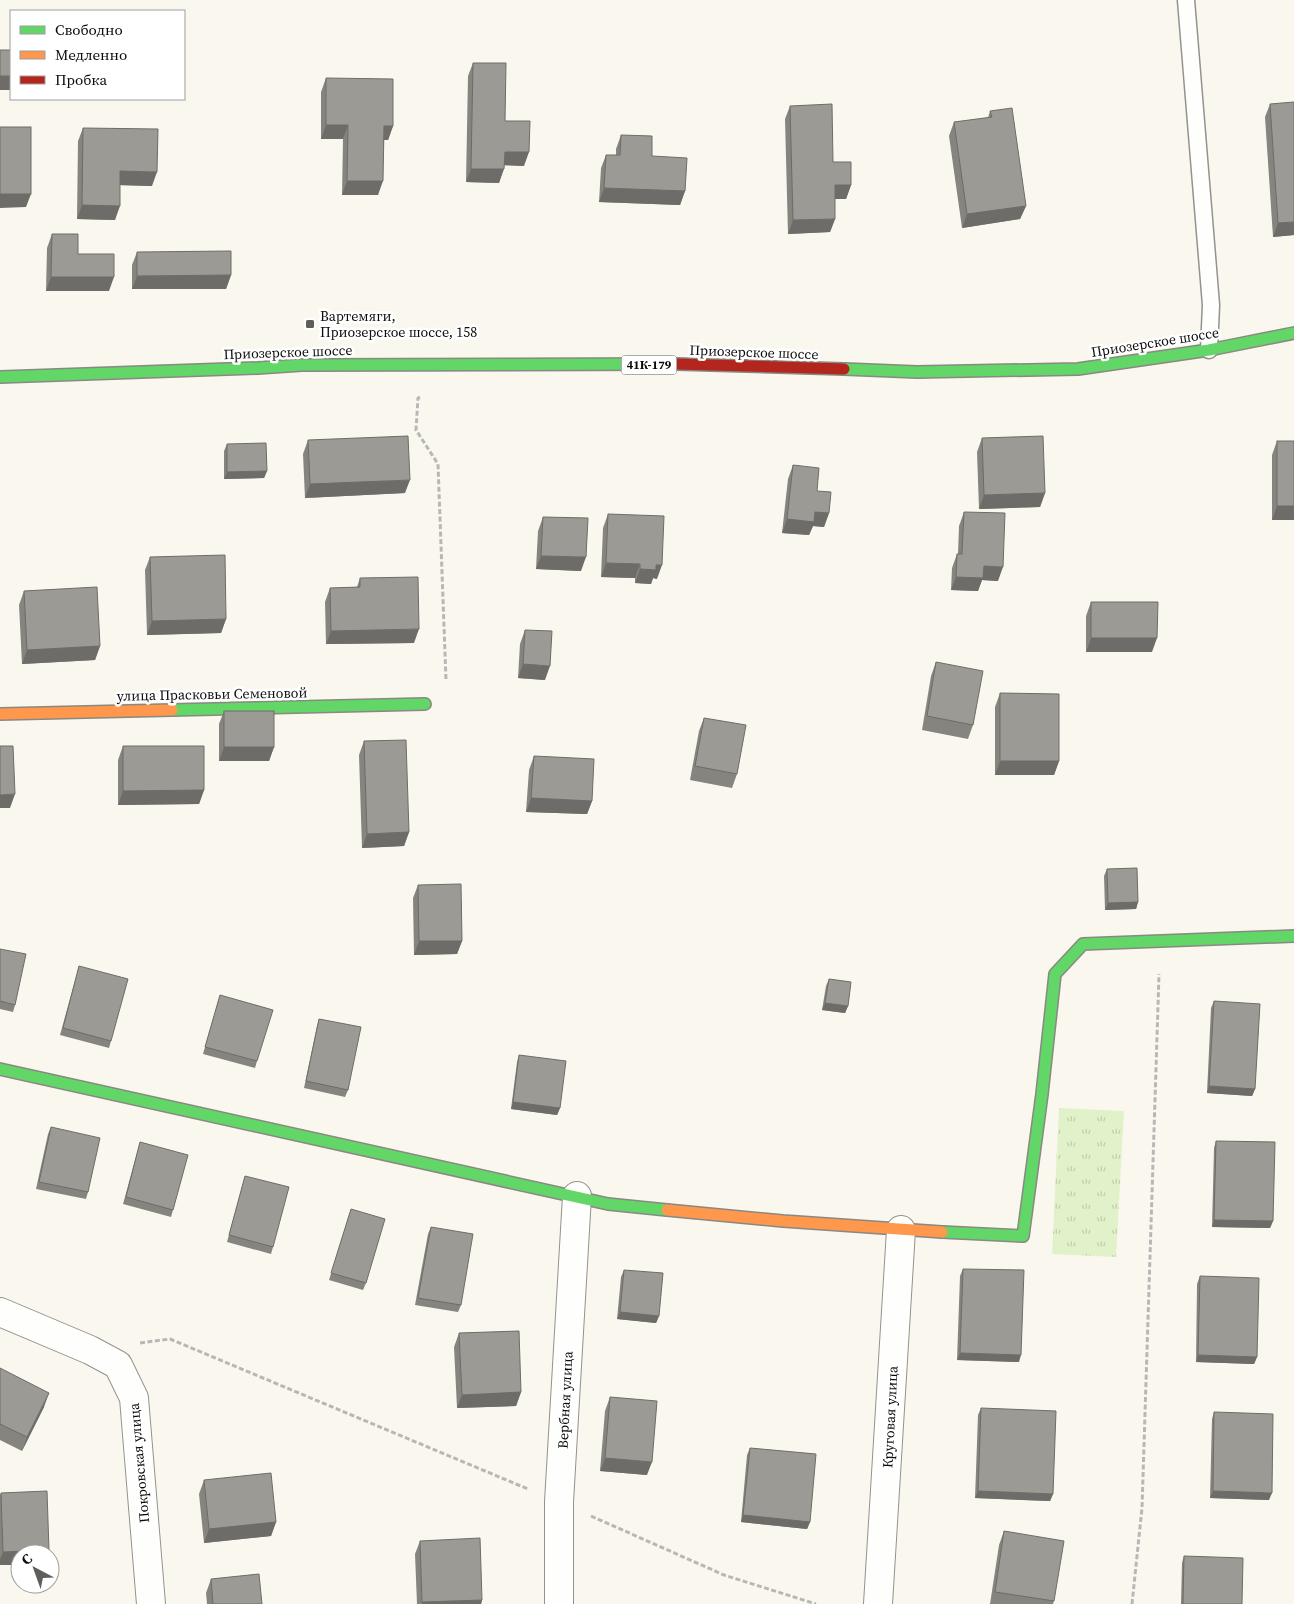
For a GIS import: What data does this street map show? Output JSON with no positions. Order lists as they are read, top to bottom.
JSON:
{
  "streets": {
    "street": [
      "Приозерское шоссе",
      "41К-179",
      "улица Прасковьи Семеновой",
      "Вербная улица",
      "Круговая улица",
      "Покровская улица"
    ]
  },
  "places": {
    "transit": ["Вартемяги, Приозерское шоссе, 158"]
  },
  "legend": ["Свободно", "Медленно", "Пробка"],
  "north": "top left"
}
